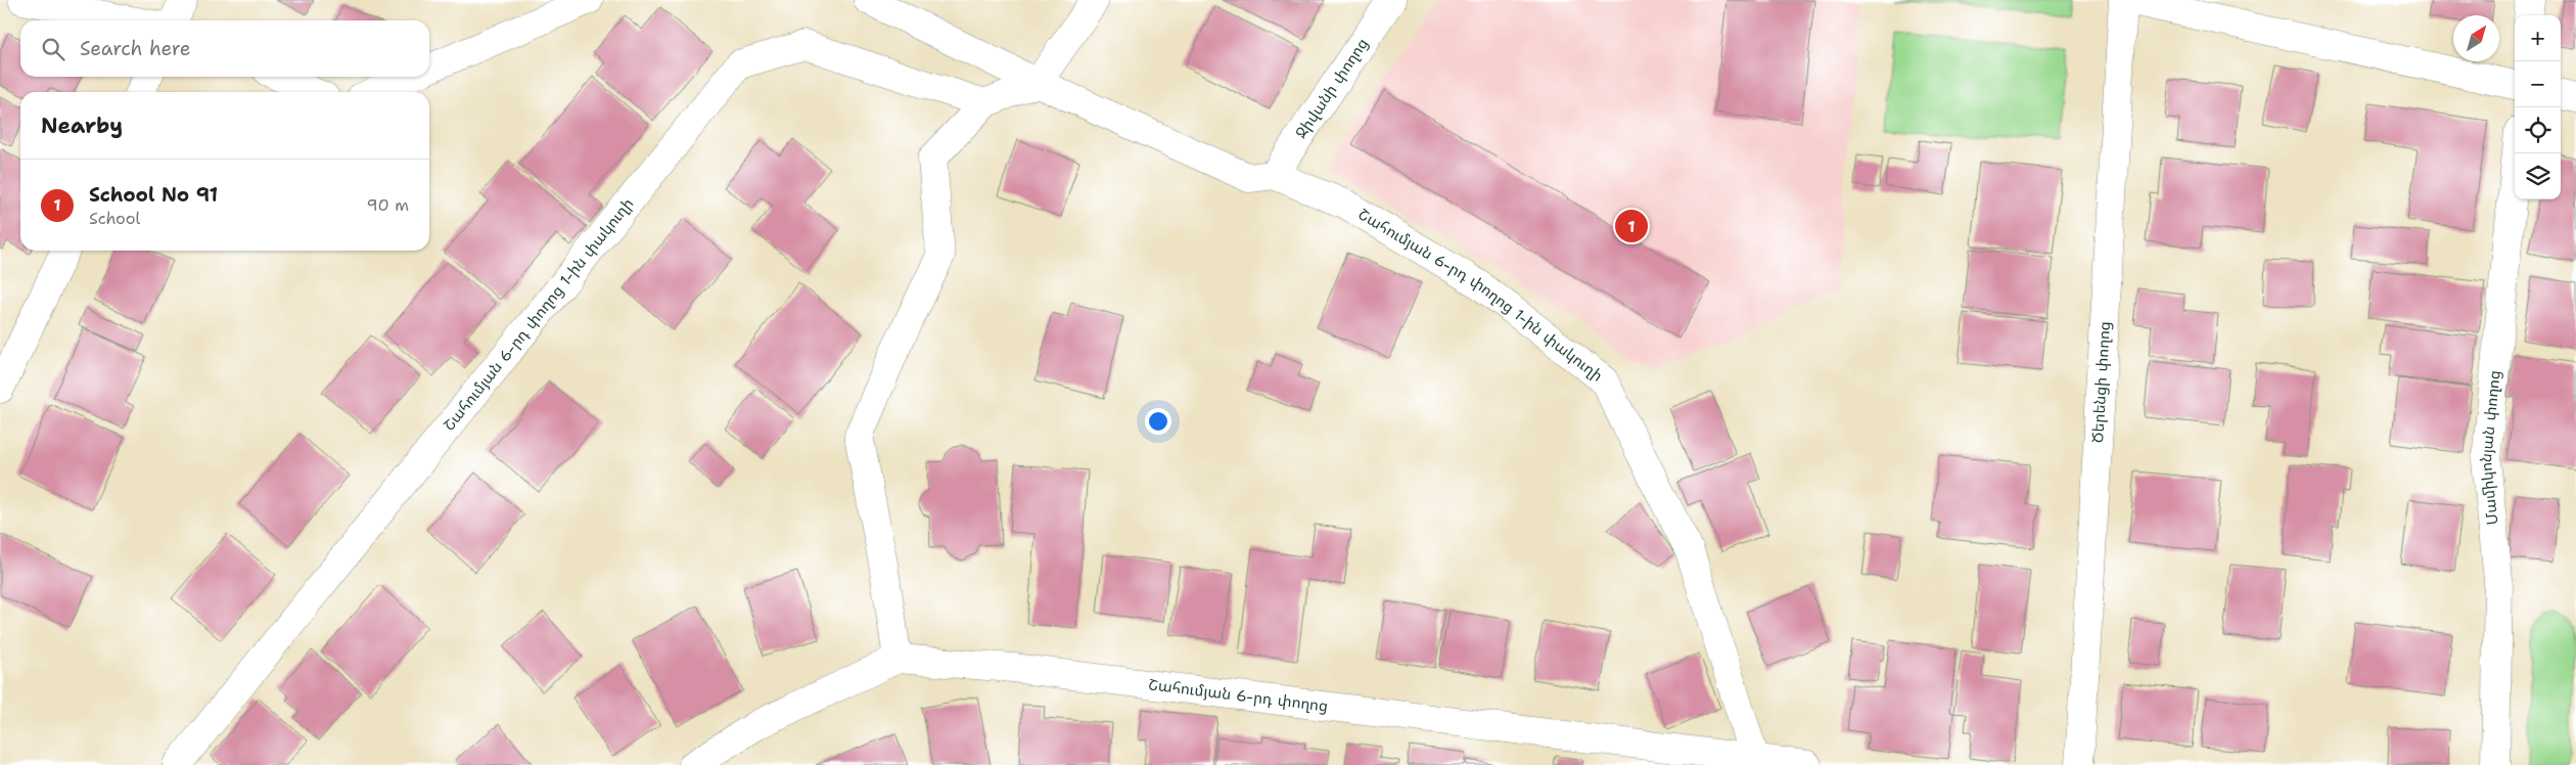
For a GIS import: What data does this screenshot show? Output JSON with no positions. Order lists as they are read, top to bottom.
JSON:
{
  "streets": {
    "street": [
      "Ջիվանի փողոց",
      "Շահումյան 6-րդ փողոց 1-ին փակուղի",
      "Ծերենցի փողոց",
      "Մամիկոնյան փողոց",
      "Շահումյան 6-րդ փողոց"
    ]
  },
  "crossings": [
    ["Ջիվանի փողոց", "Շահումյան 6-րդ փողոց 1-ին փակուղի"],
    ["Շահումյան 6-րդ փողոց 1-ին փակուղի", "Շահումյան 6-րդ փողոց"]
  ],
  "north": "top right",
  "page": {
    "map_buttons": ["+", "−"],
    "search": "Search here",
    "heading": "Nearby",
    "list": [
      {
        "mark": "1",
        "name": "School No 91",
        "note": "School",
        "value": "90 m"
      }
    ],
    "pins": "1"
  }
}
